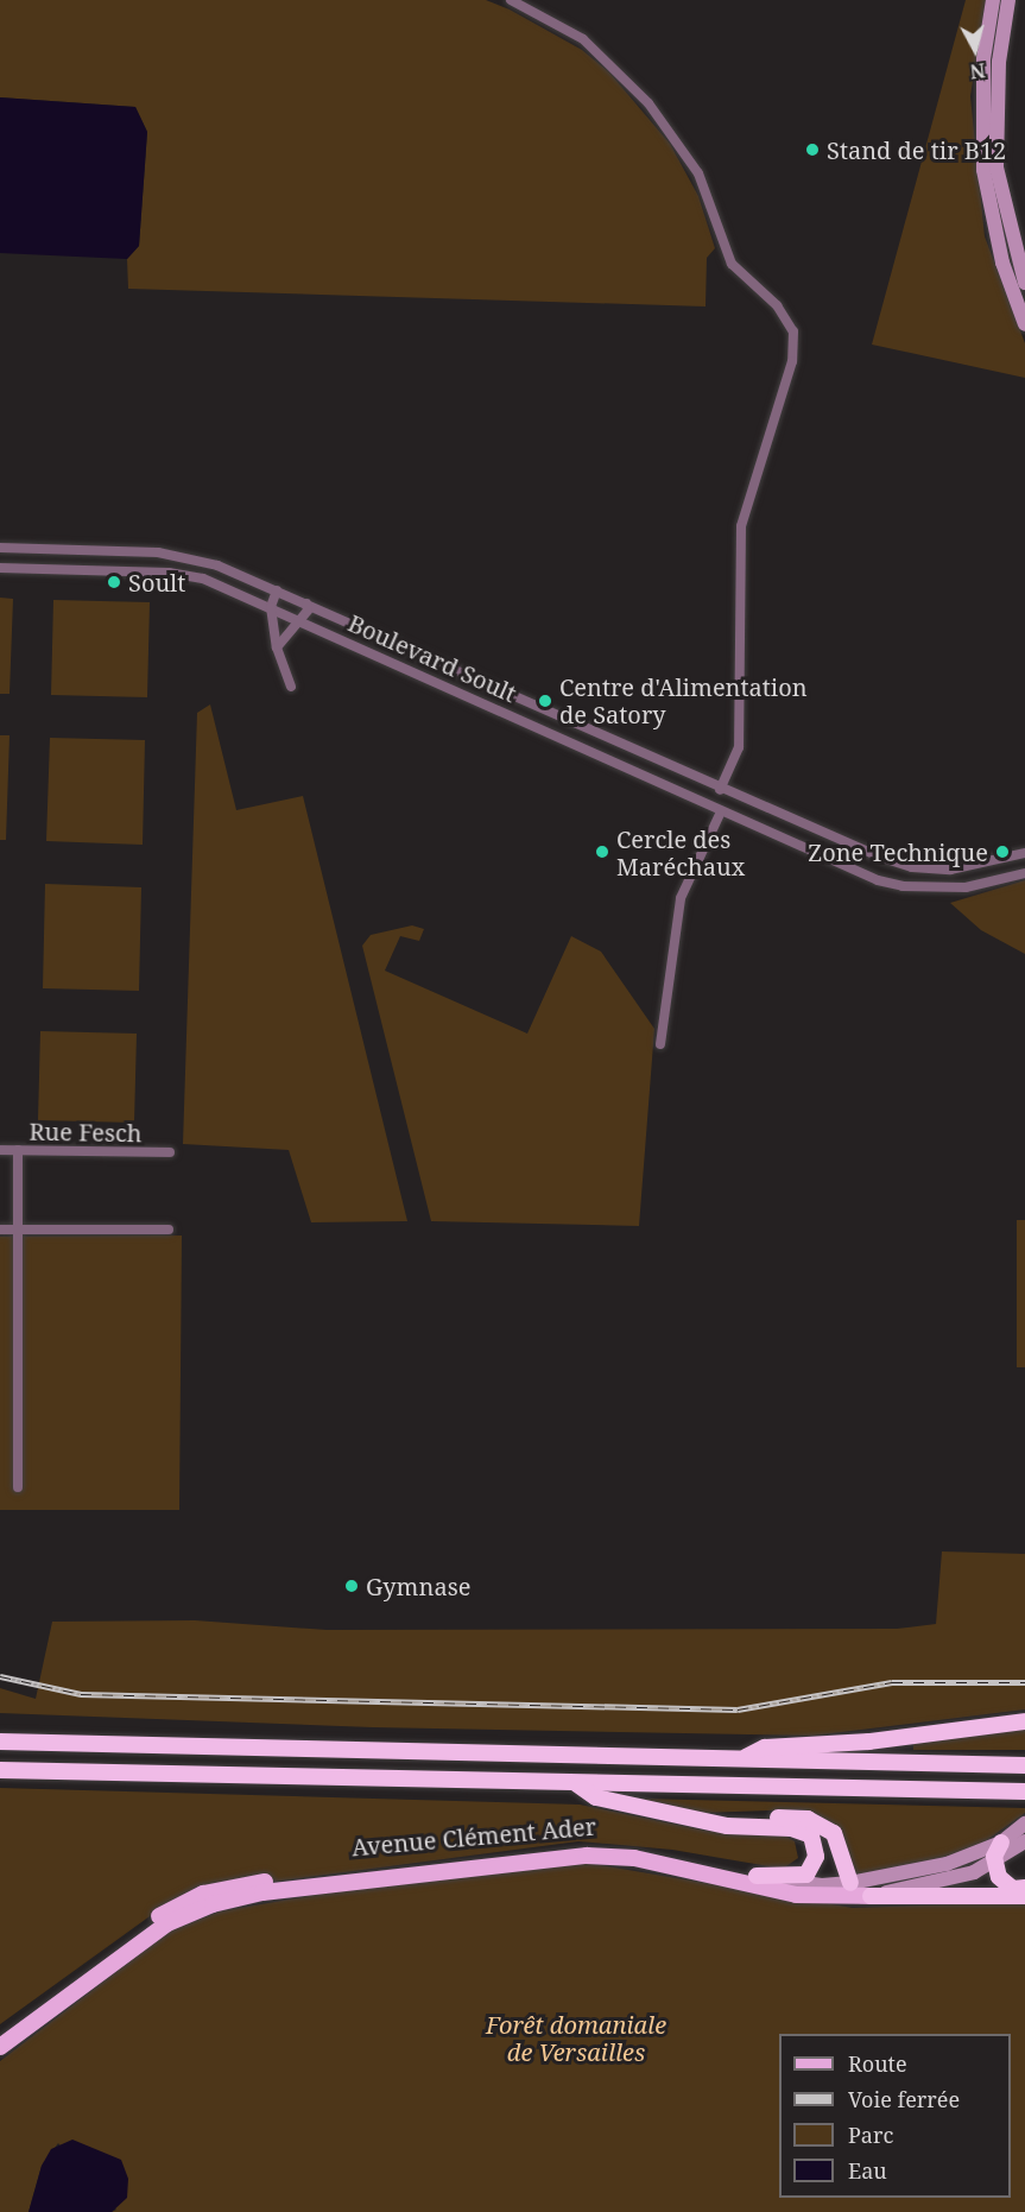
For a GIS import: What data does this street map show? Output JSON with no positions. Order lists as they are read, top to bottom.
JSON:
{
  "streets": {
    "main road": ["Avenue Clément Ader"],
    "street": ["Boulevard Soult", "Rue Fesch"]
  },
  "parks": ["Forêt domaniale de Versailles"],
  "places": [
    "Stand de tir B12",
    "Soult",
    "Centre d'Alimentation de Satory",
    "Cercle des Maréchaux",
    "Zone Technique",
    "Gymnase"
  ],
  "legend": [
    "Route",
    "Voie ferrée",
    "Parc",
    "Eau"
  ],
  "north": "bottom"
}
